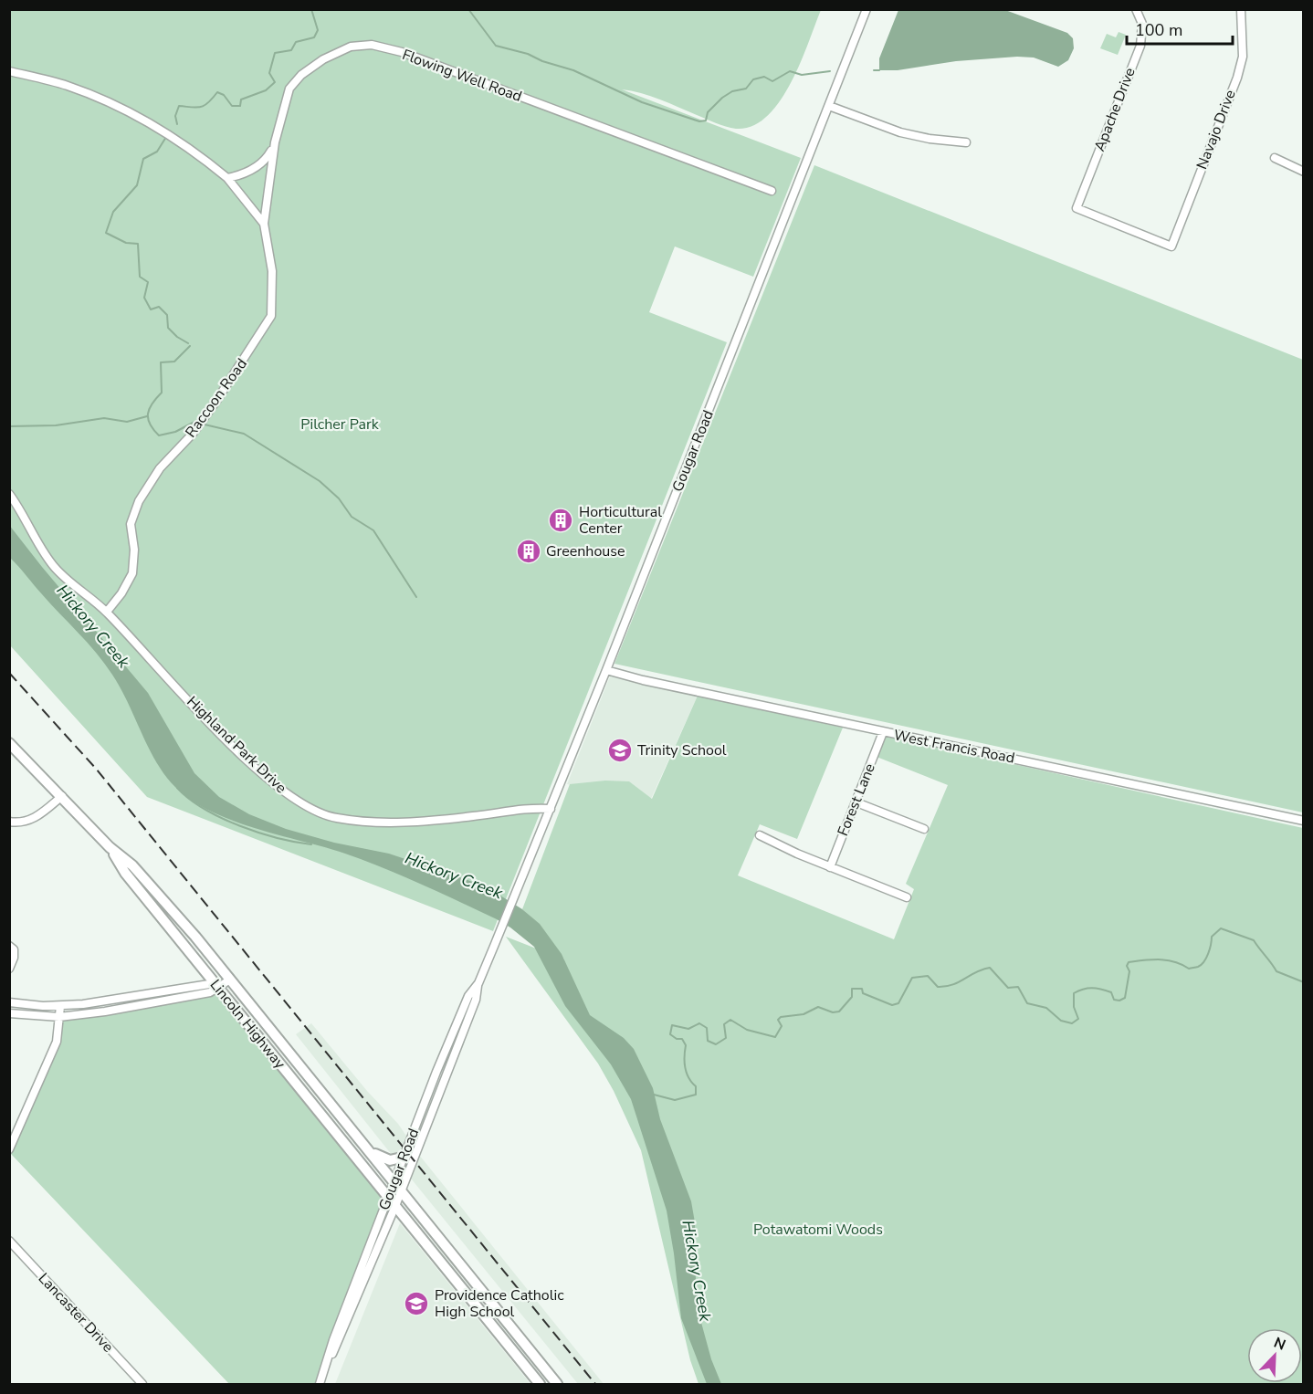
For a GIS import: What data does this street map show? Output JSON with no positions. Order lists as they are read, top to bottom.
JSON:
{
  "streets": {
    "main road": ["Lincoln Highway"],
    "street": [
      "Flowing Well Road",
      "Apache Drive",
      "Navajo Drive",
      "Raccoon Road",
      "Gougar Road",
      "Highland Park Drive",
      "West Francis Road",
      "Forest Lane",
      "Lancaster Drive"
    ]
  },
  "crossings": [
    ["Flowing Well Road", "Raccoon Road"],
    ["Apache Drive", "Navajo Drive"],
    ["Raccoon Road", "Highland Park Drive"],
    ["Gougar Road", "Highland Park Drive"],
    ["Gougar Road", "West Francis Road"],
    ["Gougar Road", "Lincoln Highway"],
    ["West Francis Road", "Forest Lane"]
  ],
  "water": ["Hickory Creek"],
  "parks": ["Pilcher Park", "Potawatomi Woods"],
  "places": {
    "building": ["Horticultural Center", "Greenhouse"],
    "school or university": ["Trinity School", "Providence Catholic High School"]
  },
  "scale_bar": "100 m",
  "north": "top right"
}
